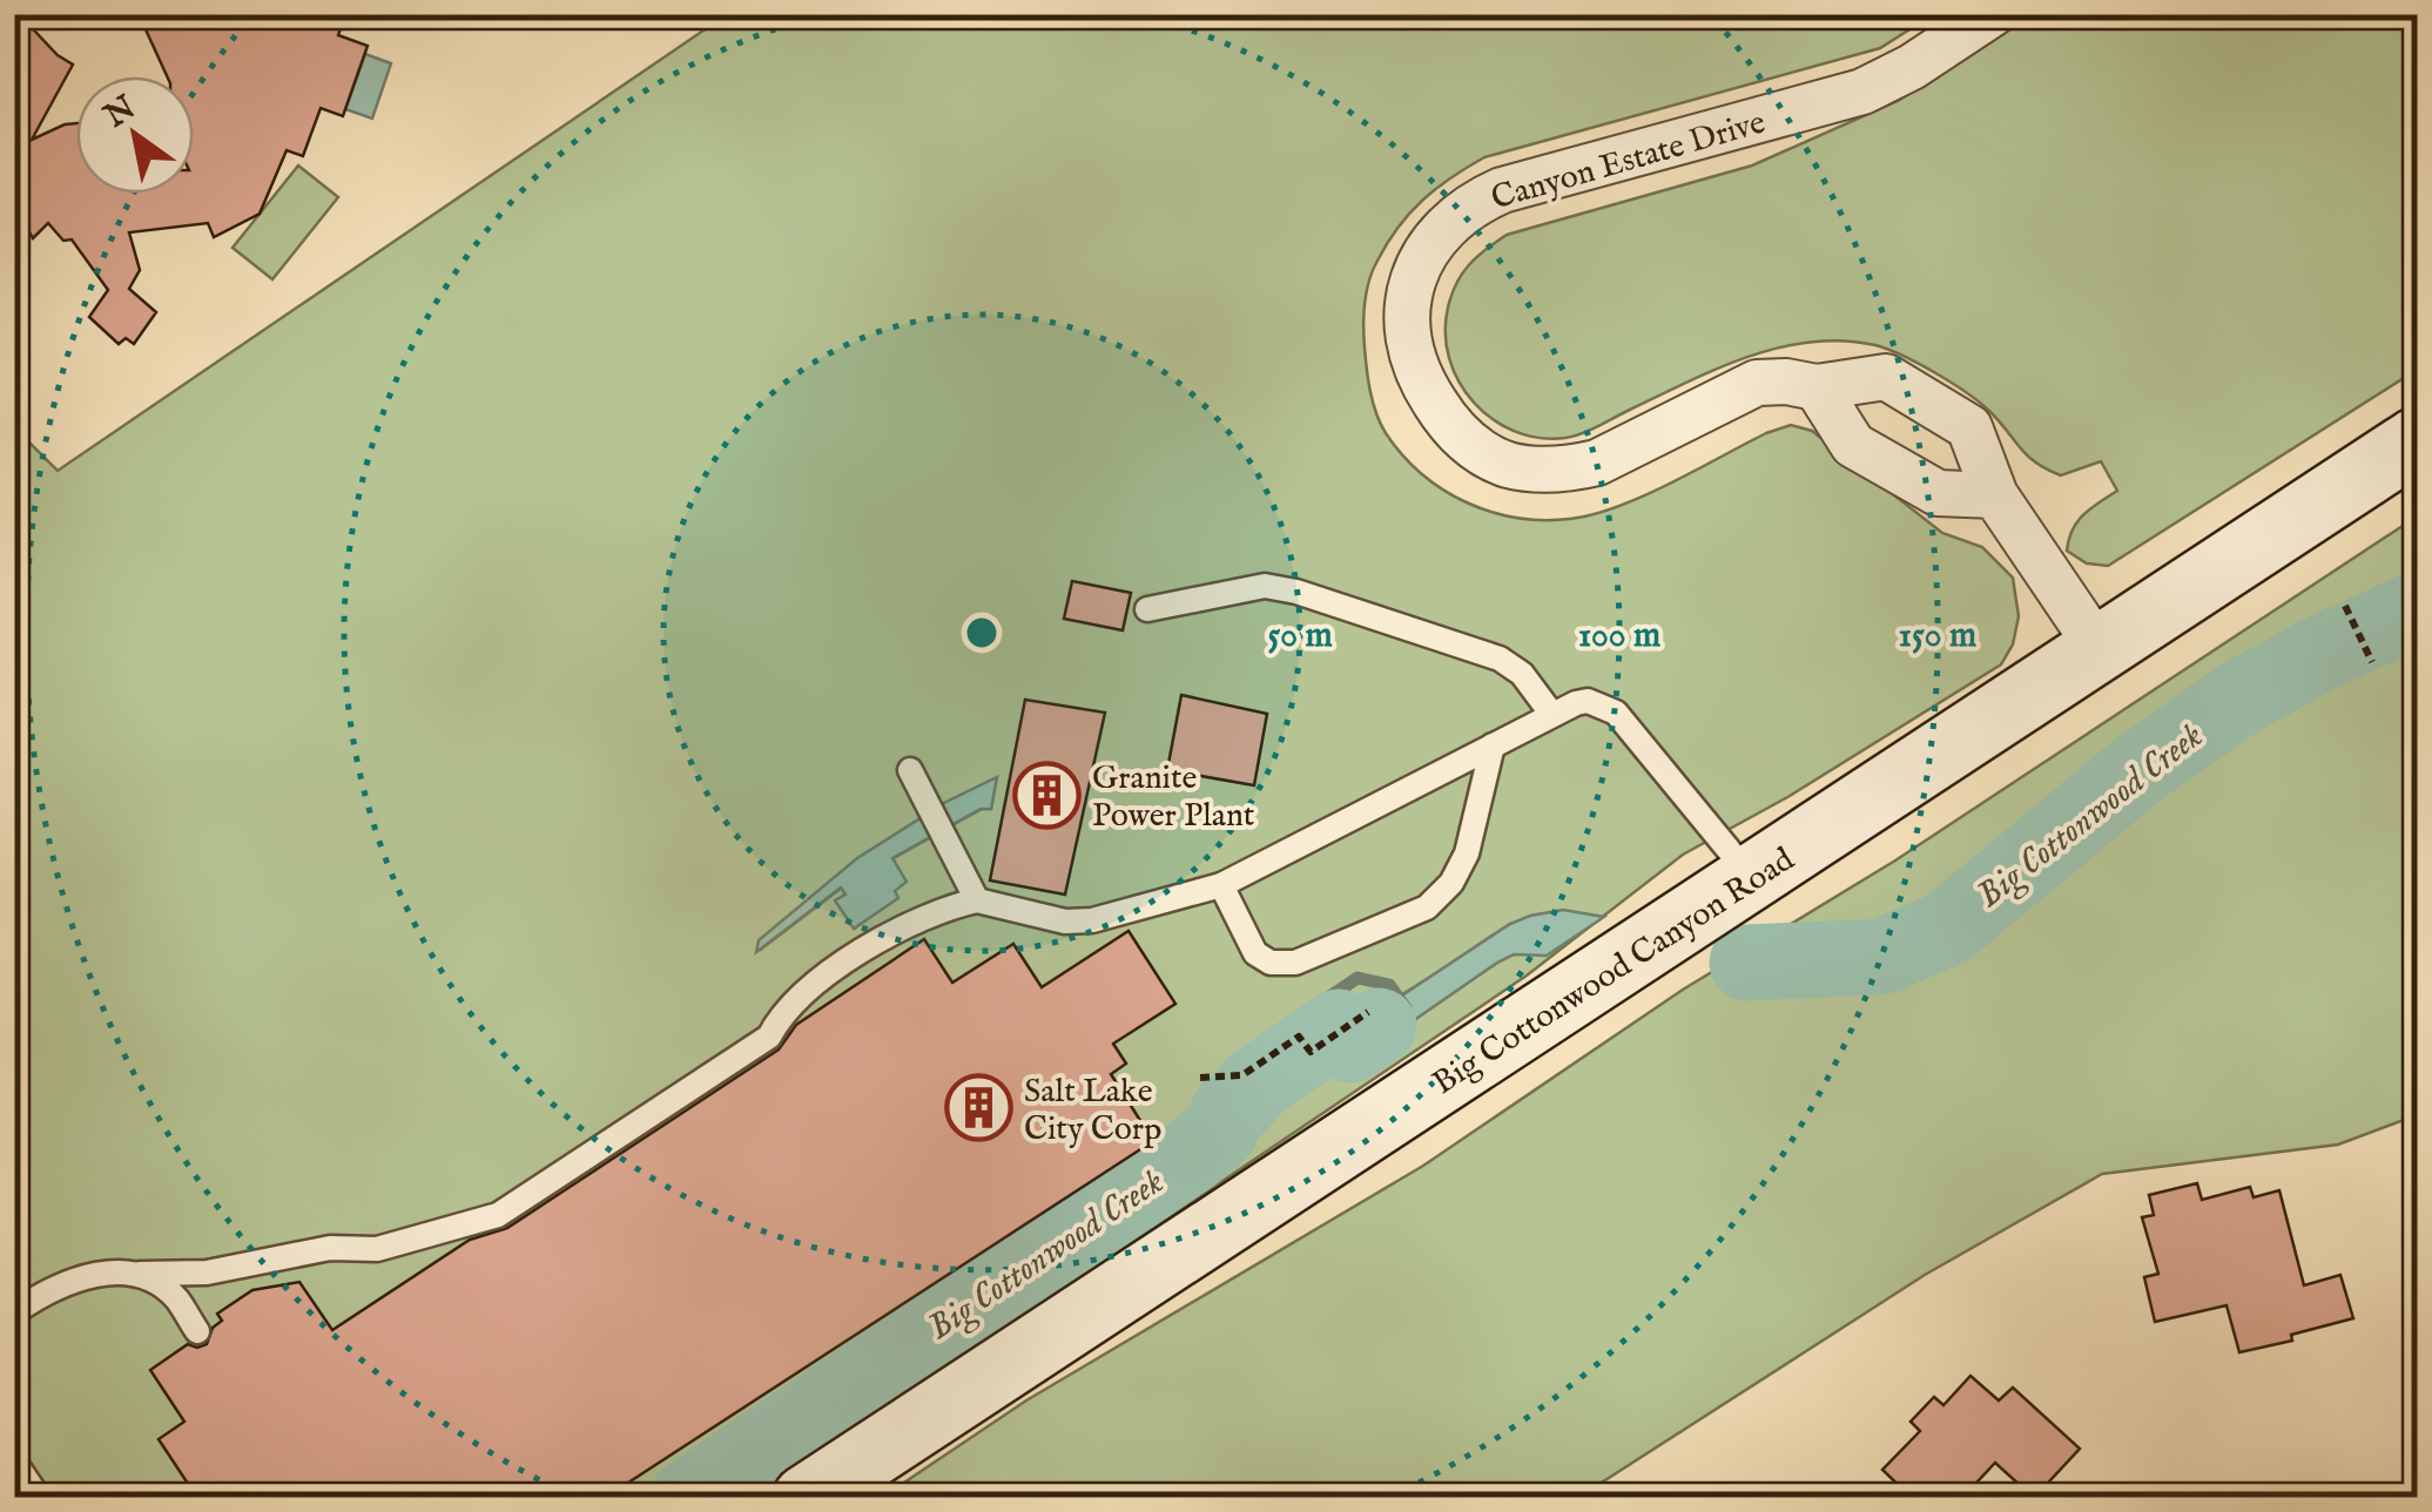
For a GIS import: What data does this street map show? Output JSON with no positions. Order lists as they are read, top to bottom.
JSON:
{
  "streets": {
    "main road": ["Big Cottonwood Canyon Road"],
    "street": ["Canyon Estate Drive"]
  },
  "crossings": [
    ["Canyon Estate Drive", "Big Cottonwood Canyon Road"]
  ],
  "water": ["Big Cottonwood Creek"],
  "places": {
    "building": ["Granite Power Plant", "Salt Lake City Corp"]
  },
  "north": "top left",
  "rings": ["50 m", "100 m", "150 m"]
}
